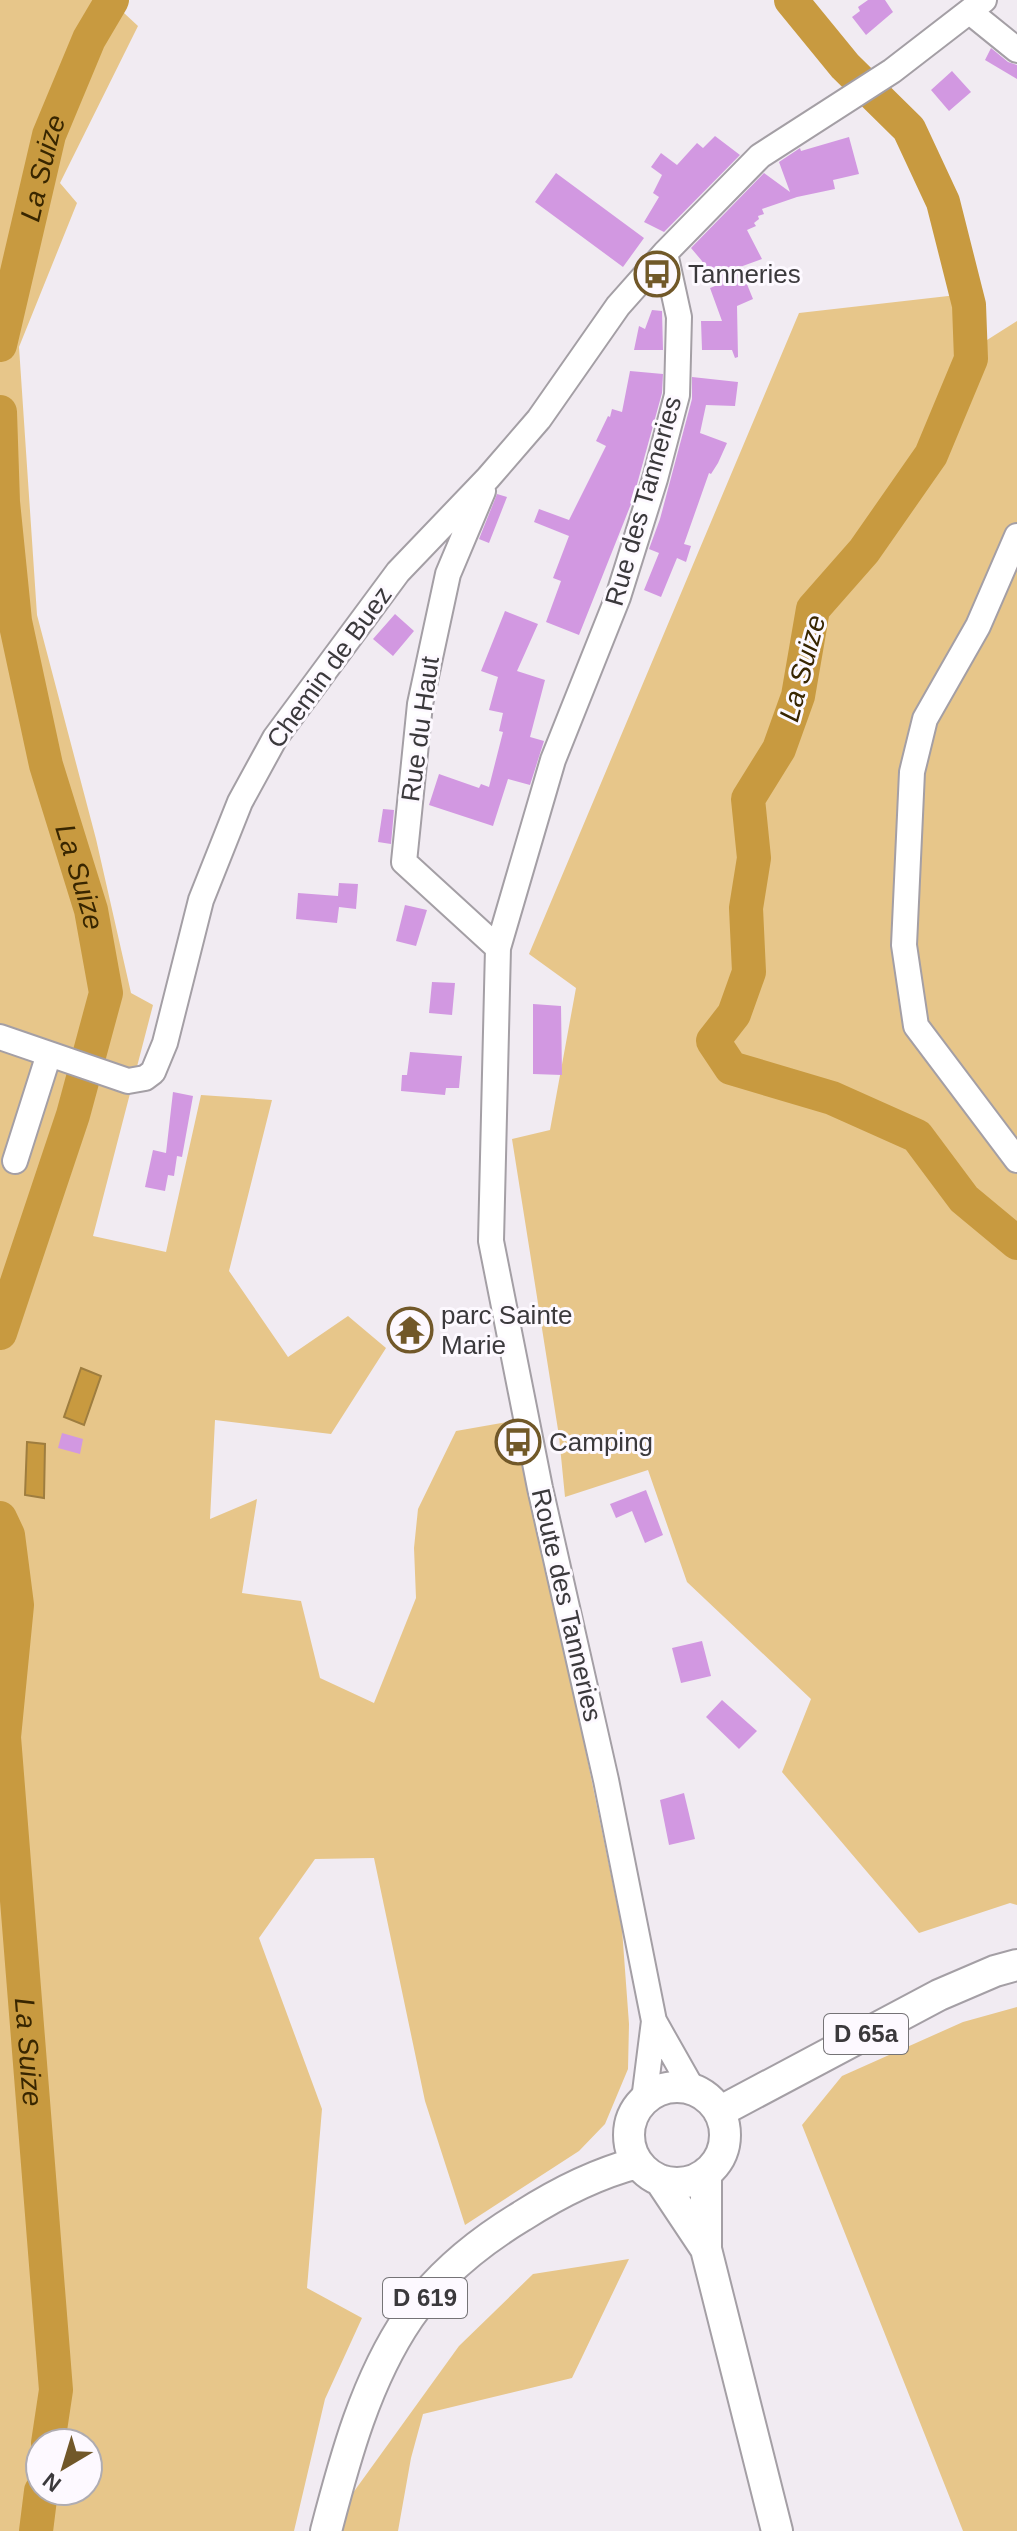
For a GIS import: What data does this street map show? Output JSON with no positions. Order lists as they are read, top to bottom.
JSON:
{
  "streets": {
    "main road": ["D 65a", "D 619"],
    "street": [
      "Rue des Tanneries",
      "Chemin de Buez",
      "Rue du Haut",
      "Route des Tanneries"
    ]
  },
  "crossings": [
    ["Rue des Tanneries", "Chemin de Buez"],
    ["Rue des Tanneries", "Rue du Haut"],
    ["Rue des Tanneries", "Route des Tanneries"],
    ["Chemin de Buez", "Rue du Haut"],
    ["Rue du Haut", "Route des Tanneries"],
    ["Route des Tanneries", "D 65a"],
    ["Route des Tanneries", "D 619"],
    ["D 65a", "D 619"]
  ],
  "water": ["La Suize"],
  "places": {
    "bus stop": ["Tanneries", "Camping"],
    "temple": ["parc Sainte Marie"]
  },
  "north": "bottom left"
}
